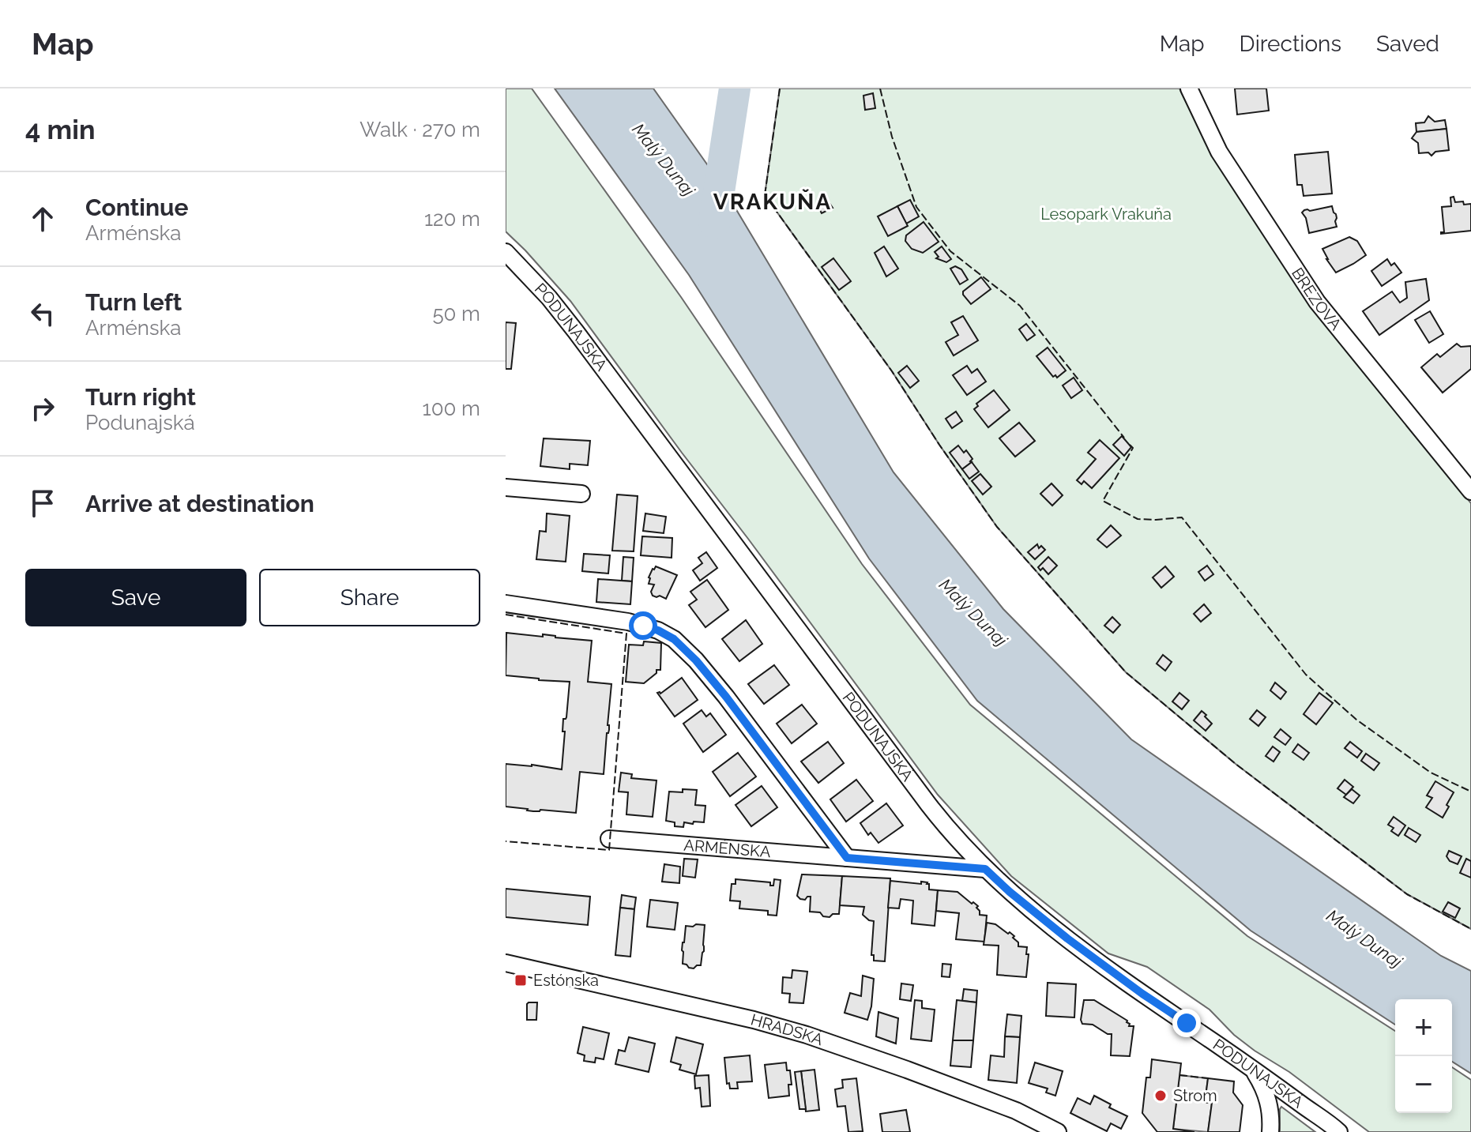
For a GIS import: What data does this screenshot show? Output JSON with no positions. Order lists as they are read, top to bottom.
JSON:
{
  "streets": {
    "street": [
      "BREZOVÁ",
      "PODUNAJSKÁ",
      "ARMÉNSKA",
      "HRADSKÁ"
    ]
  },
  "crossings": [
    ["PODUNAJSKÁ", "ARMÉNSKA"]
  ],
  "districts": ["VRAKUŇA"],
  "water": ["Malý Dunaj"],
  "parks": ["Lesopark Vrakuňa"],
  "places": {
    "transit": ["Estónska"],
    "other": ["Strom"]
  },
  "page": {
    "header": "Map",
    "nav": ["Map", "Directions", "Saved"],
    "heading": ["4 min", "Walk · 270 m"],
    "list": [
      ["Continue", "Arménska", "120 m"],
      ["Turn left", "Arménska", "50 m"],
      ["Turn right", "Podunajská", "100 m"],
      "Arrive at destination"
    ],
    "buttons": ["Save", "Share"],
    "map_buttons": ["+", "−"]
  }
}
